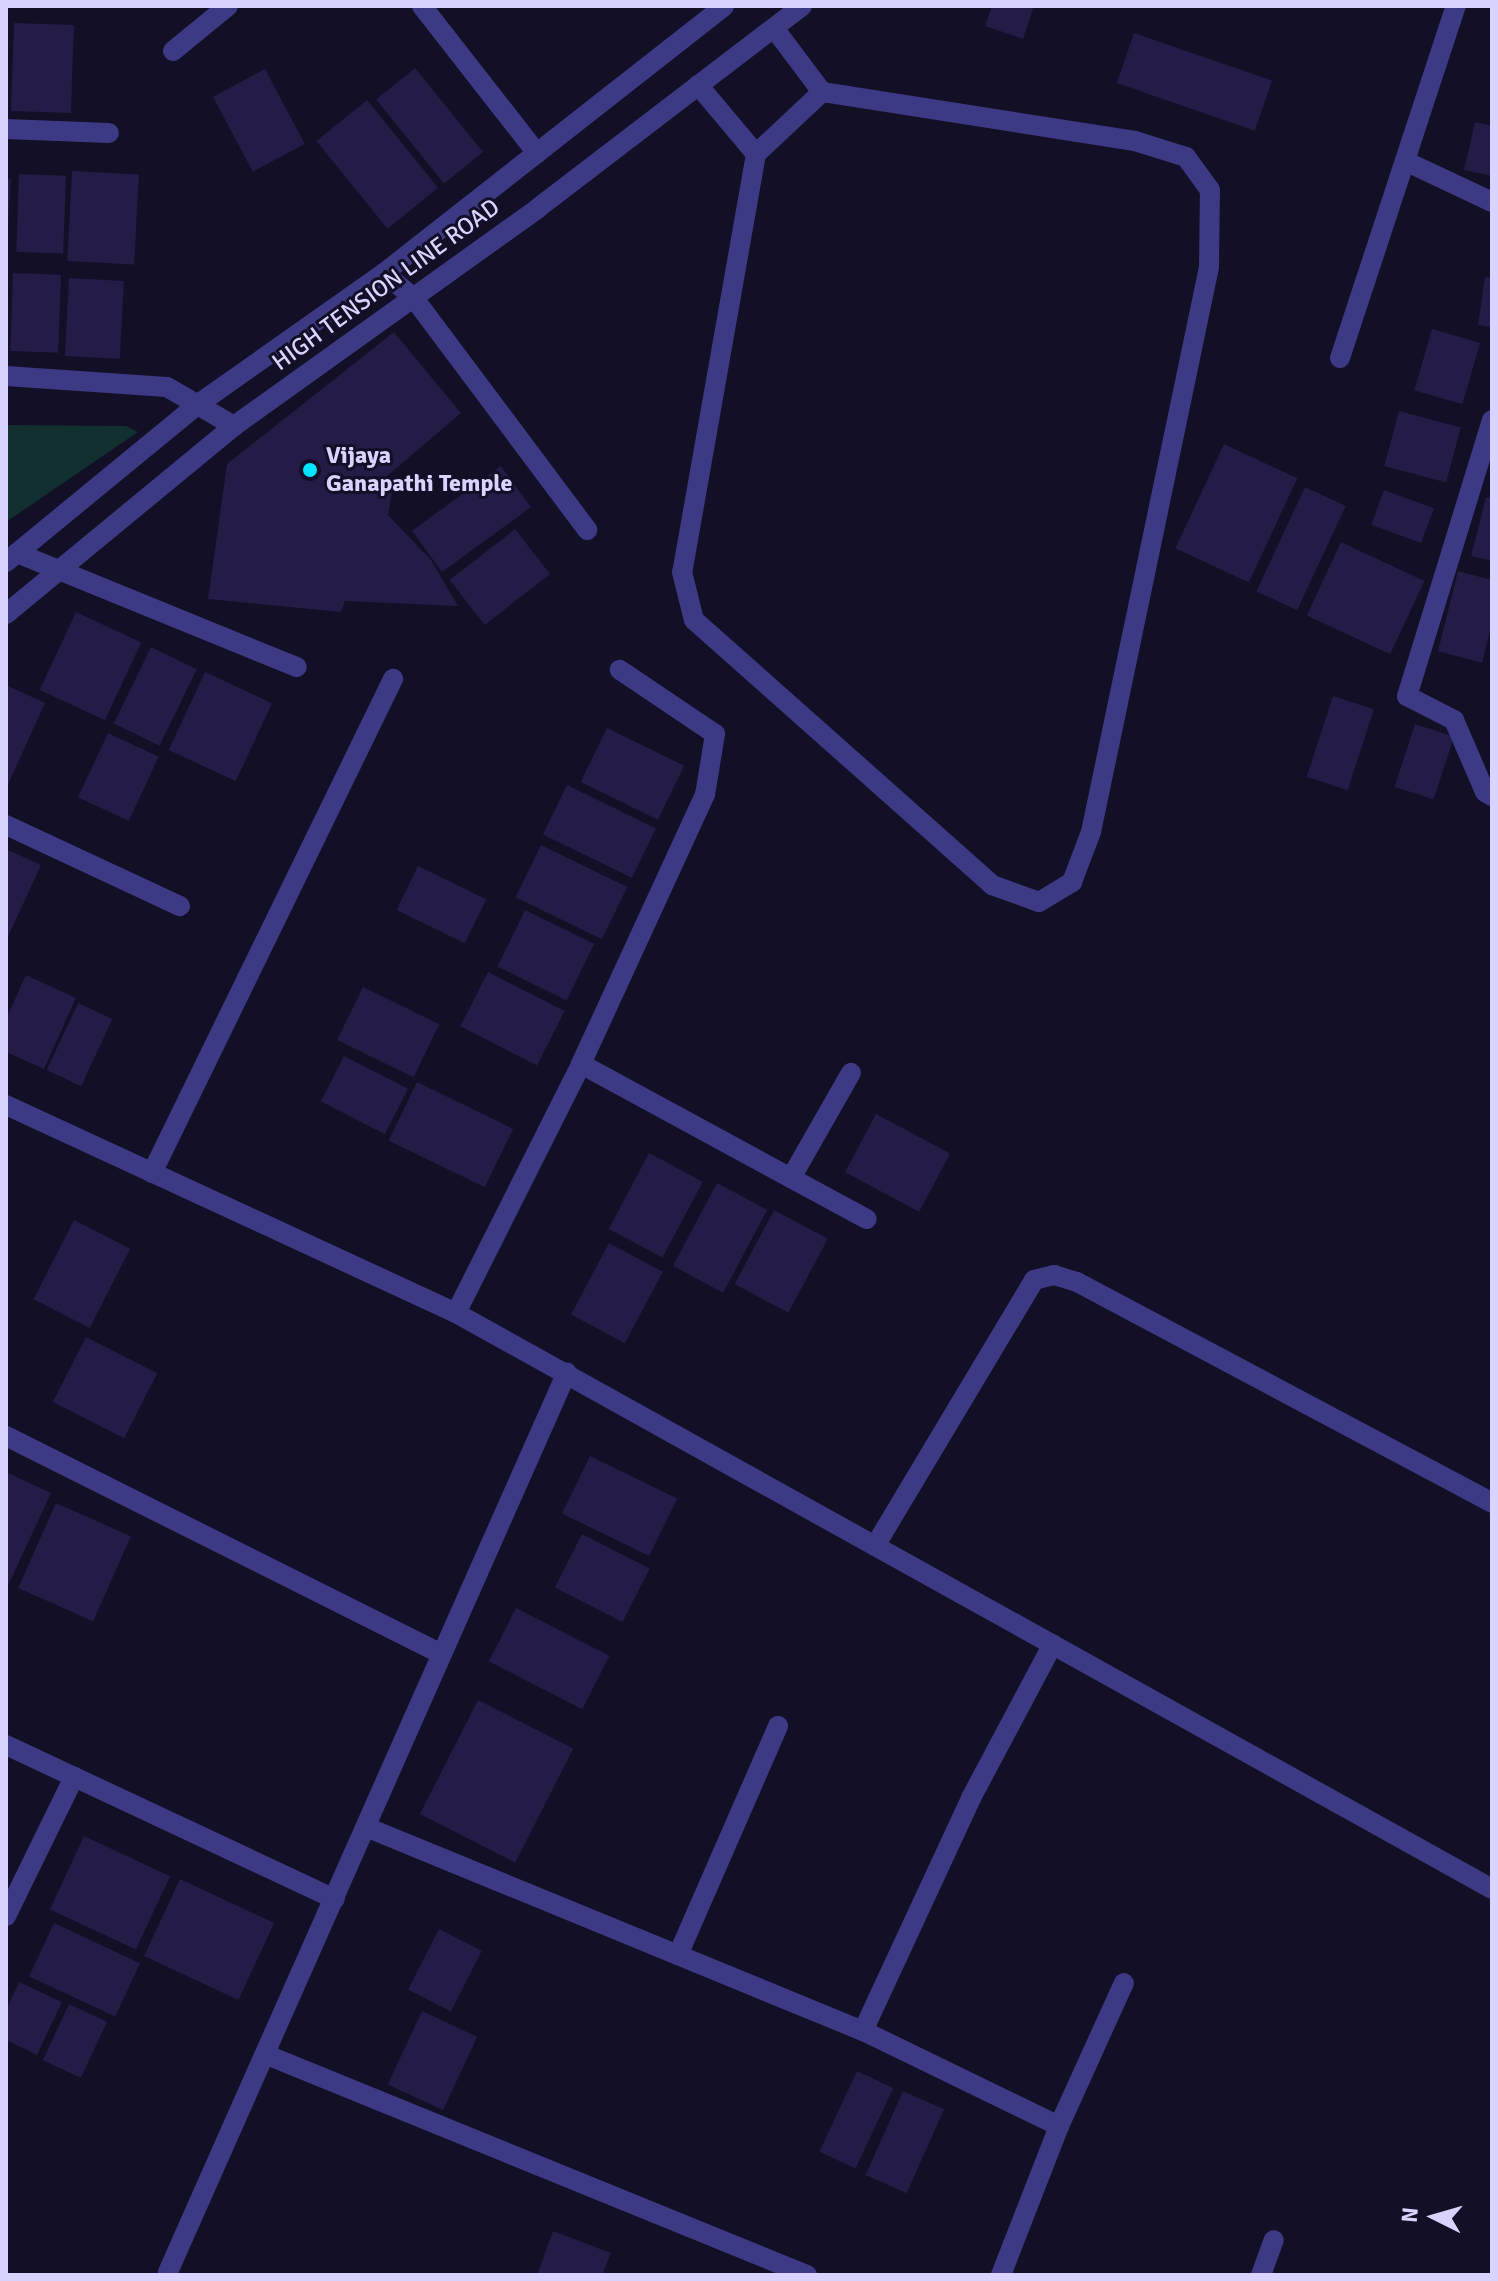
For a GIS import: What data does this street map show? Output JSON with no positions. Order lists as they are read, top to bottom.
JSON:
{
  "streets": {
    "street": ["HIGH TENSION LINE ROAD"]
  },
  "places": ["Vijaya Ganapathi Temple"],
  "north": "left"
}
